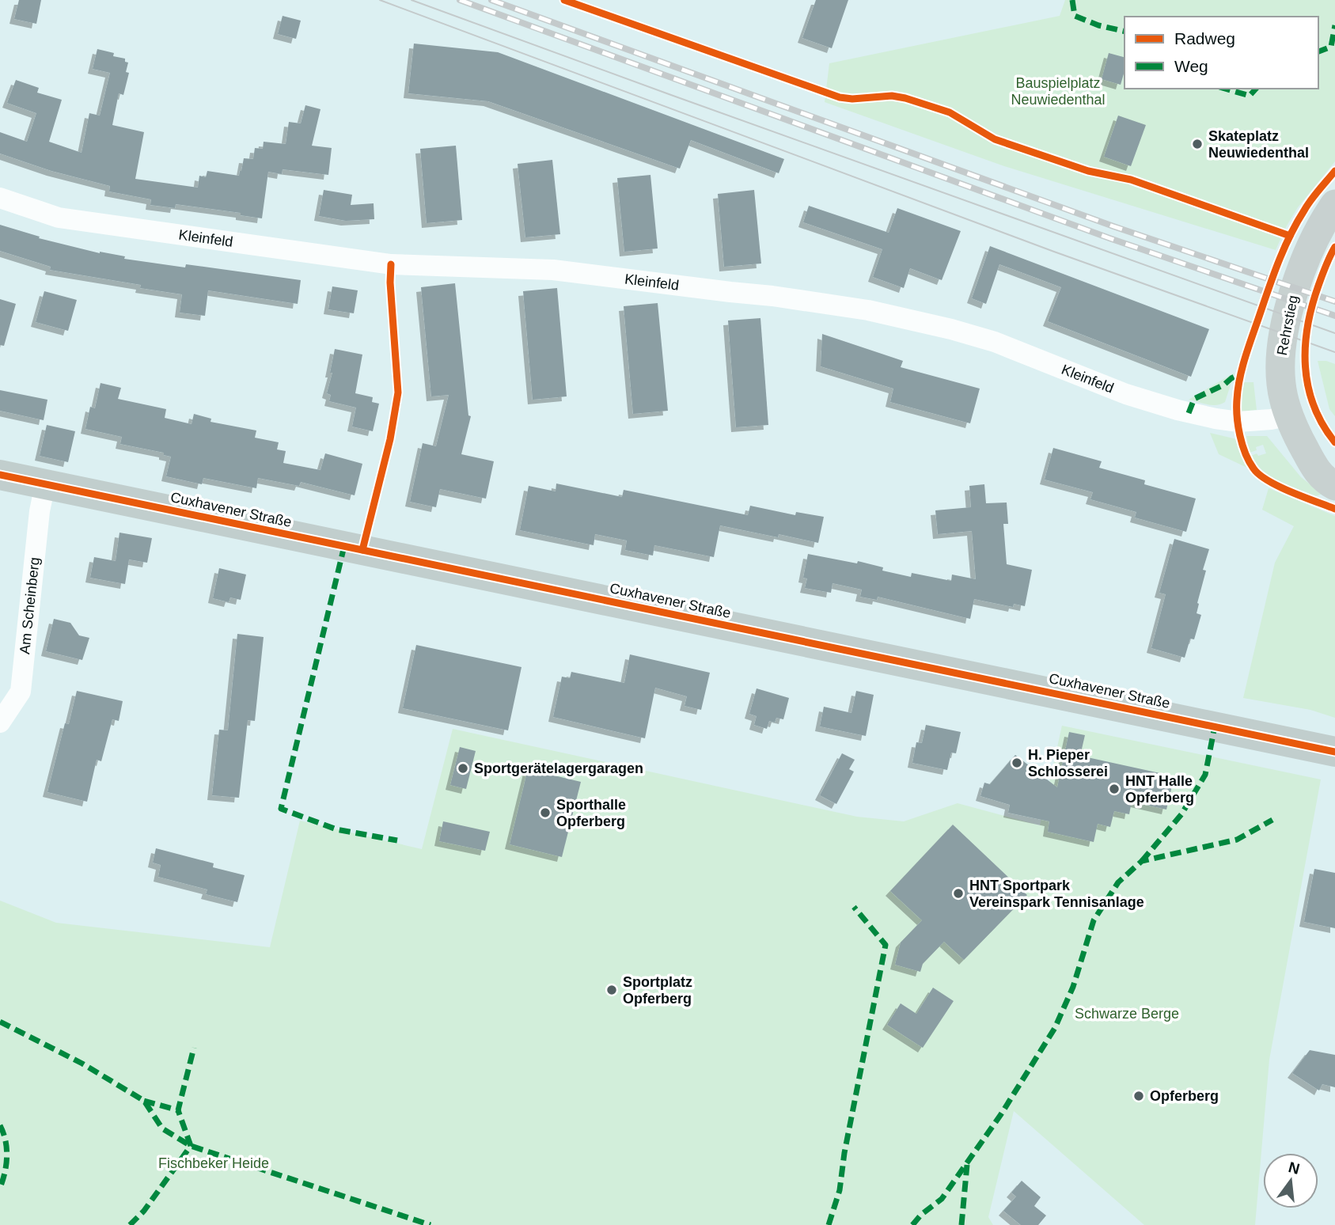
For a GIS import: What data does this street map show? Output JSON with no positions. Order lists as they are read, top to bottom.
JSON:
{
  "streets": {
    "main road": ["Cuxhavener Straße"],
    "street": ["Kleinfeld", "Rehrstieg", "Am Scheinberg"]
  },
  "crossings": [
    ["Kleinfeld", "Rehrstieg"],
    ["Cuxhavener Straße", "Am Scheinberg"]
  ],
  "parks": ["Bauspielplatz Neuwiedenthal", "Schwarze Berge", "Fischbeker Heide"],
  "places": [
    "Skateplatz Neuwiedenthal",
    "H. Pieper Schlosserei",
    "Sportgerätelagergaragen",
    "HNT Halle Opferberg",
    "Sporthalle Opferberg",
    "HNT Sportpark Vereinspark Tennisanlage",
    "Sportplatz Opferberg",
    "Opferberg"
  ],
  "legend": ["Radweg", "Weg"],
  "north": "top"
}
